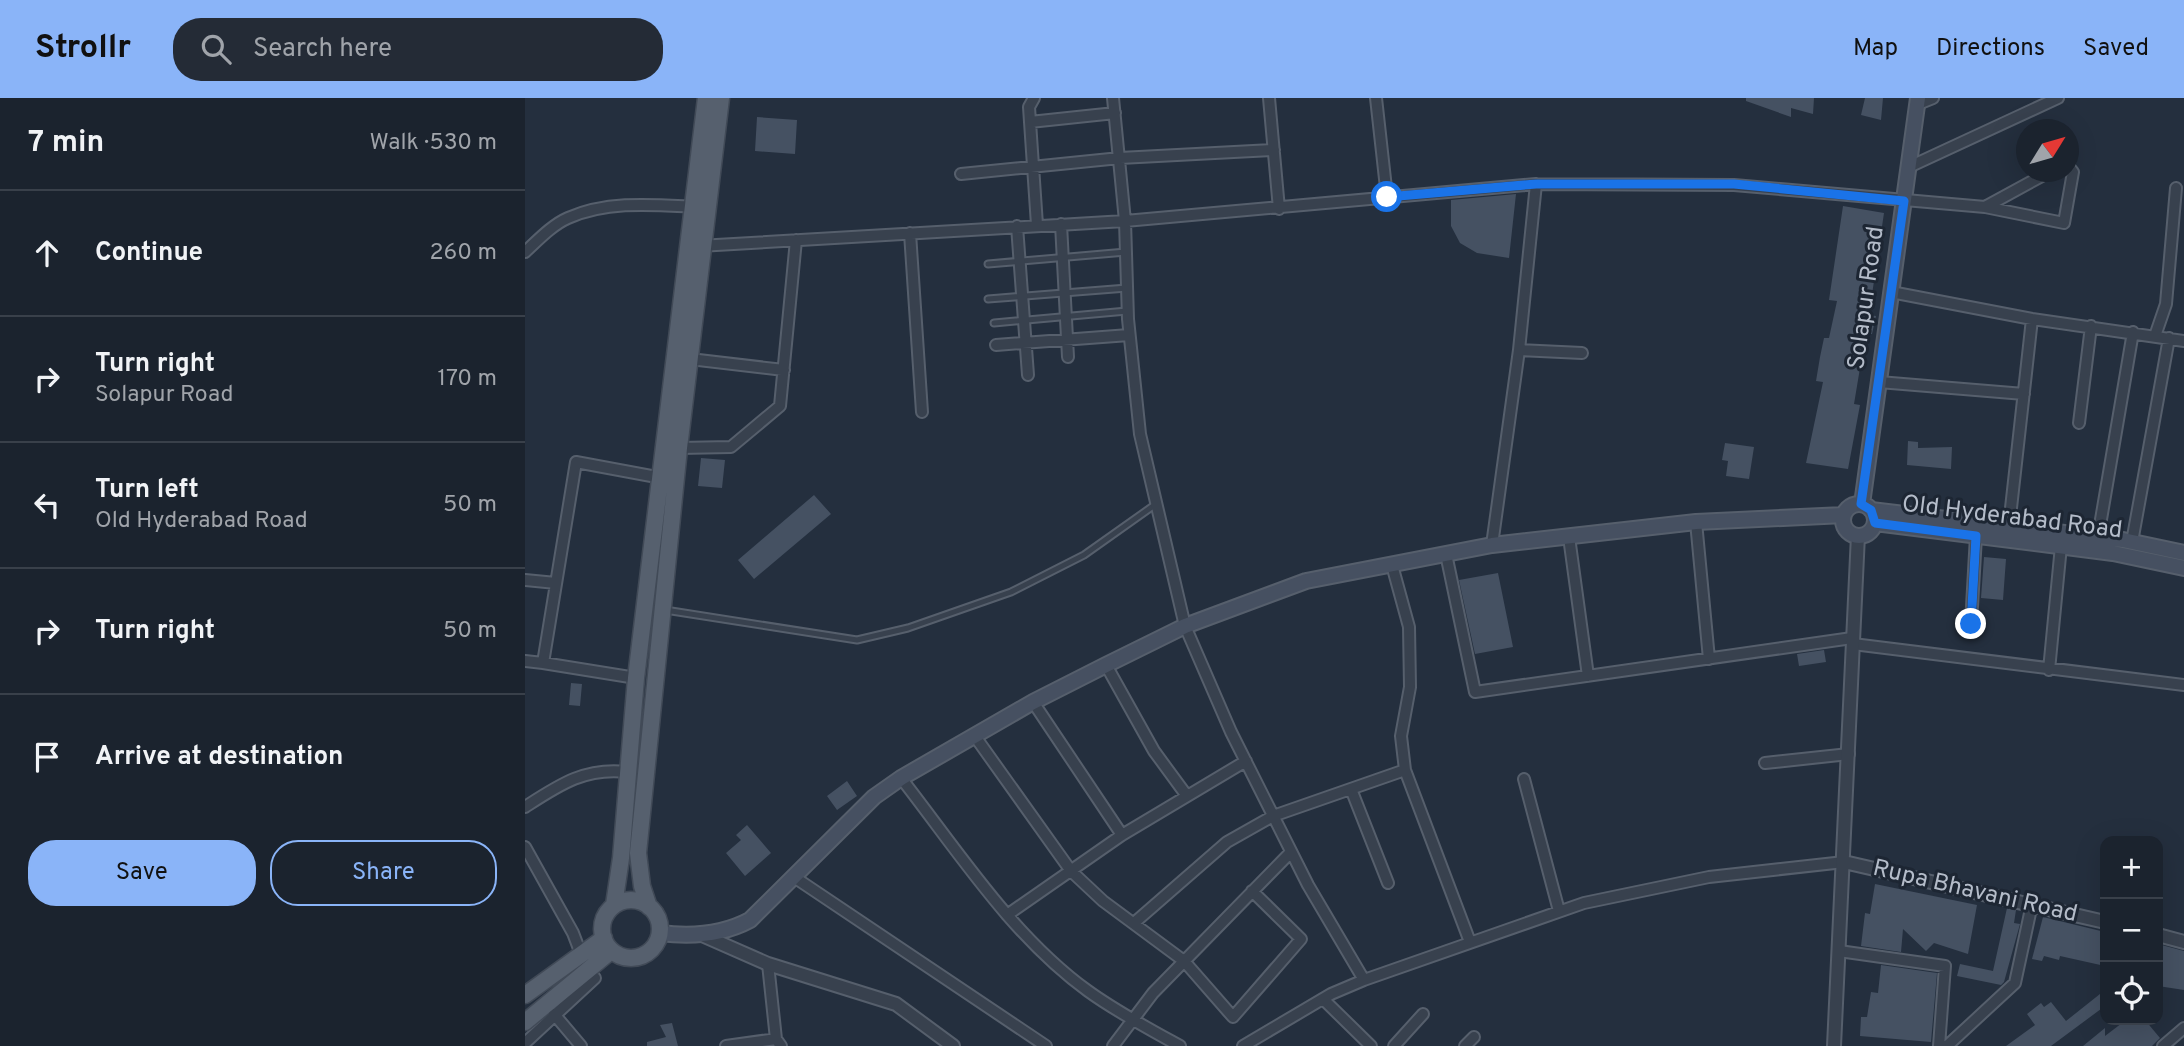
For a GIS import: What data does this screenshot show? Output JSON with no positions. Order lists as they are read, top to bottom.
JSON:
{
  "streets": {
    "main road": ["Solapur Road", "Old Hyderabad Road"],
    "street": ["Rupa Bhavani Road"]
  },
  "crossings": [
    ["Solapur Road", "Old Hyderabad Road"]
  ],
  "north": "top right",
  "page": {
    "header": "Strollr",
    "search": "Search here",
    "nav": ["Map", "Directions", "Saved"],
    "heading": ["7 min", "Walk · 530 m"],
    "list": [
      ["Continue", "260 m"],
      ["Turn right", "Solapur Road", "170 m"],
      ["Turn left", "Old Hyderabad Road", "50 m"],
      ["Turn right", "50 m"],
      "Arrive at destination"
    ],
    "buttons": ["Save", "Share"],
    "map_buttons": ["+", "−"]
  }
}
